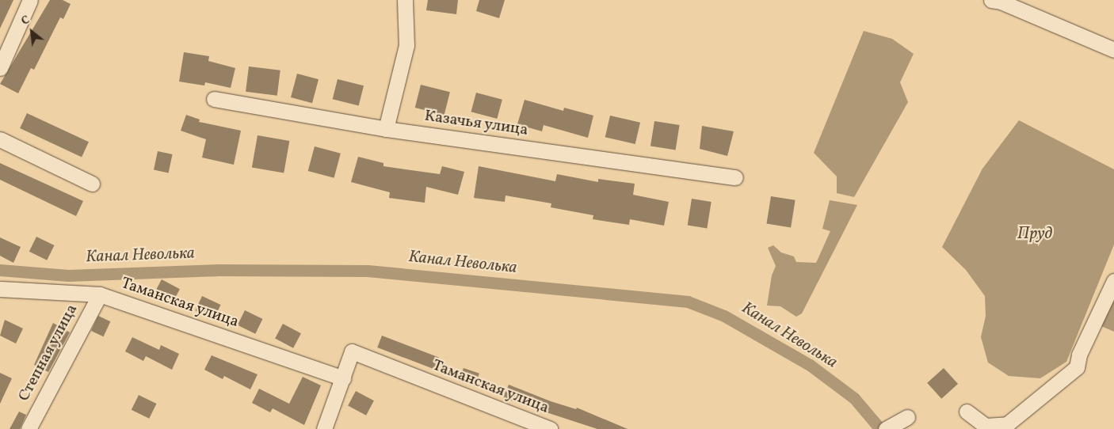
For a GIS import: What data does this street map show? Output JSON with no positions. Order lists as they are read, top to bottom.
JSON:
{
  "streets": {
    "street": ["Казачья улица", "Таманская улица", "Степная улица"]
  },
  "crossings": [
    ["Таманская улица", "Степная улица"]
  ],
  "water": ["Пруд", "Канал Неволька"],
  "north": "top left"
}
